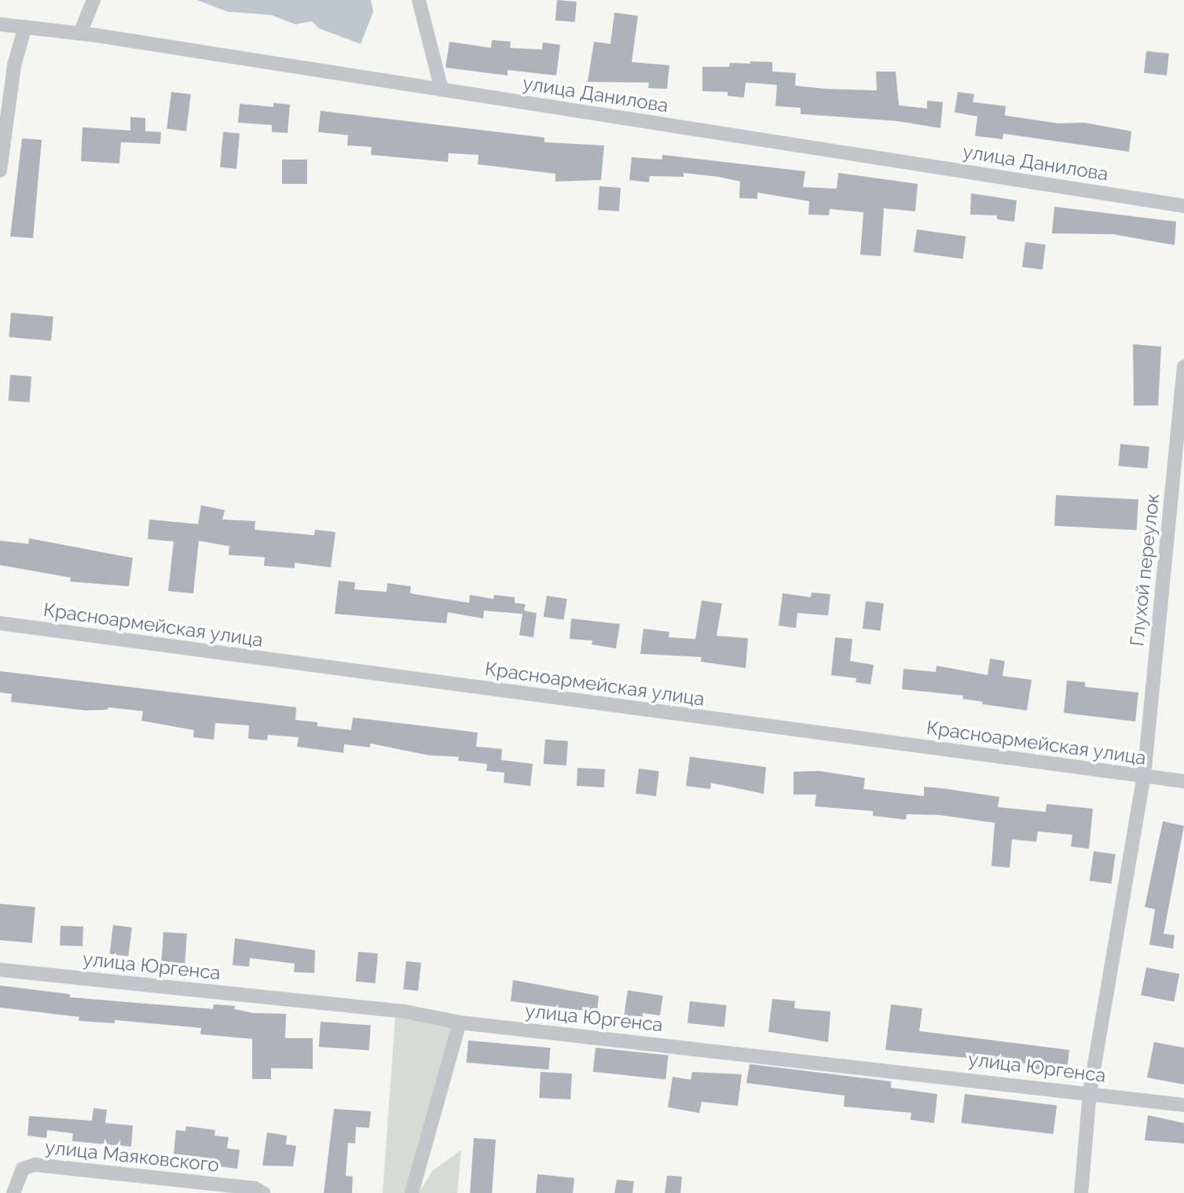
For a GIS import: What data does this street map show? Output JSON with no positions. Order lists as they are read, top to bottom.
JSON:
{
  "streets": {
    "street": [
      "улица Данилова",
      "Глухой переулок",
      "Красноармейская улица",
      "улица Юргенса",
      "улица Маяковского"
    ]
  },
  "crossings": [
    ["Глухой переулок", "Красноармейская улица"],
    ["Глухой переулок", "улица Юргенса"]
  ]
}
